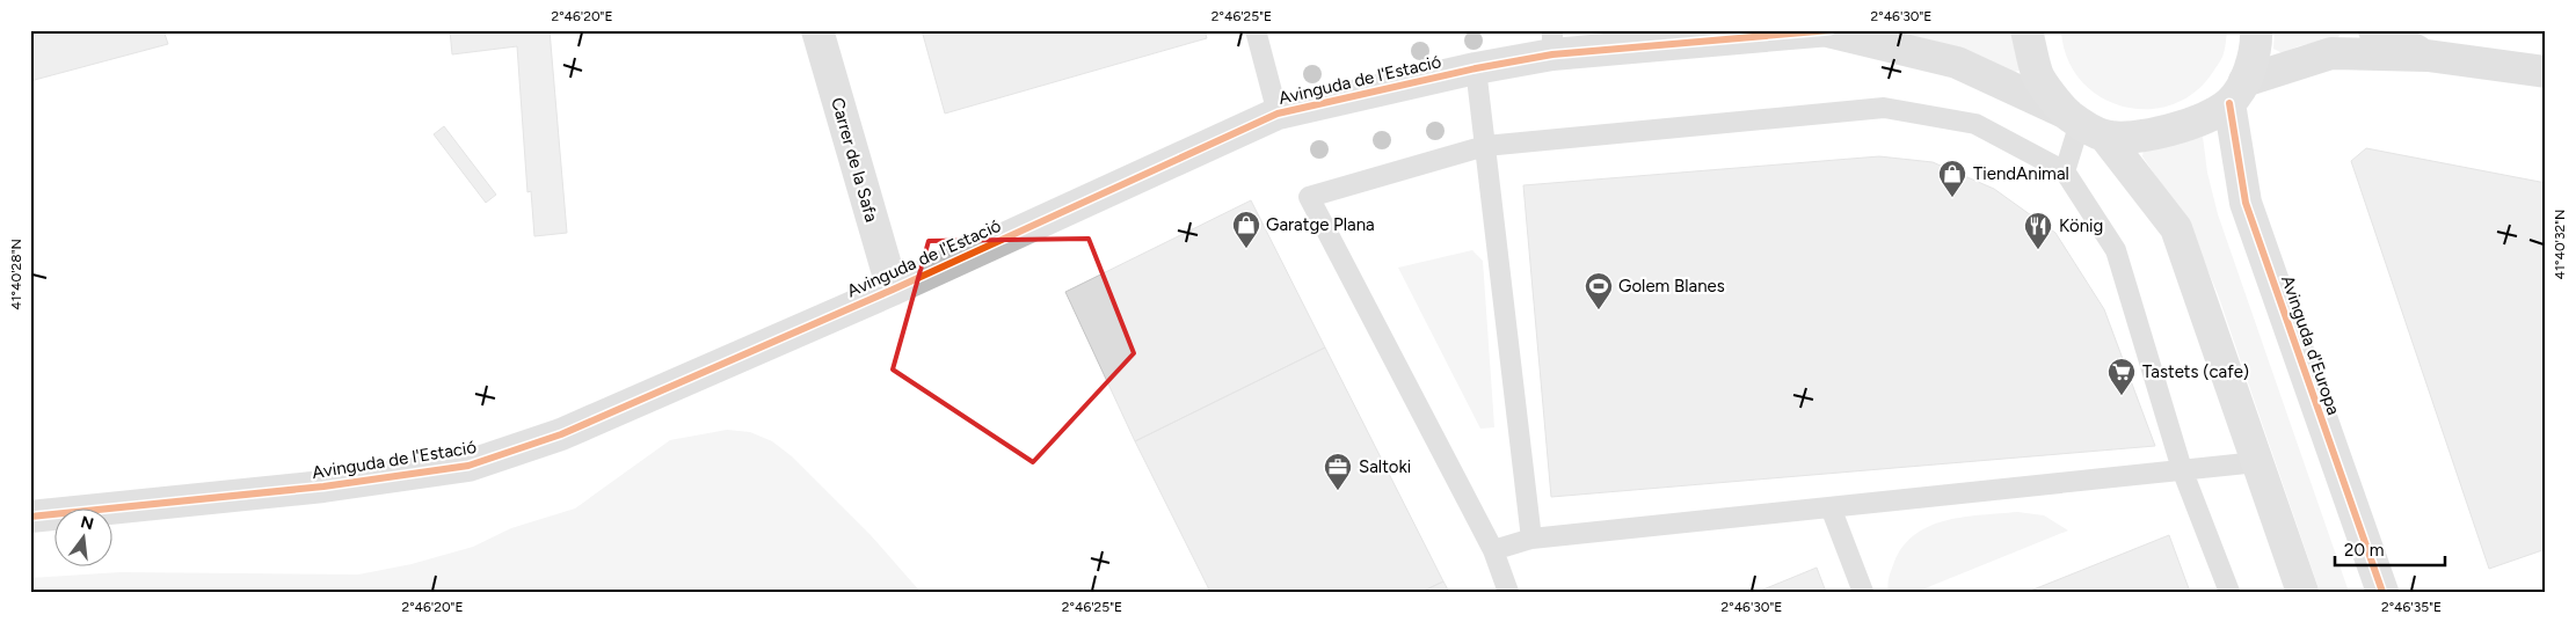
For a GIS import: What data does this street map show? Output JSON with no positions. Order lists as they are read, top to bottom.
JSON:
{
  "streets": {
    "street": ["Avinguda de l'Estació", "Carrer de la Safa", "Avinguda d'Europa"]
  },
  "crossings": [
    ["Avinguda de l'Estació", "Carrer de la Safa"]
  ],
  "places": {
    "shop": ["TiendAnimal", "Garatge Plana"],
    "restaurant": ["König"],
    "sports": ["Golem Blanes"],
    "supermarket": ["Tastets (cafe)"],
    "office": ["Saltoki"]
  },
  "scale_bar": "20 m",
  "north": "top",
  "coordinates": [
    "2°46'20\"E",
    "2°46'25\"E",
    "2°46'30\"E",
    "41°40'32\"N",
    "41°40'28\"N",
    "2°46'35\"E"
  ]
}
